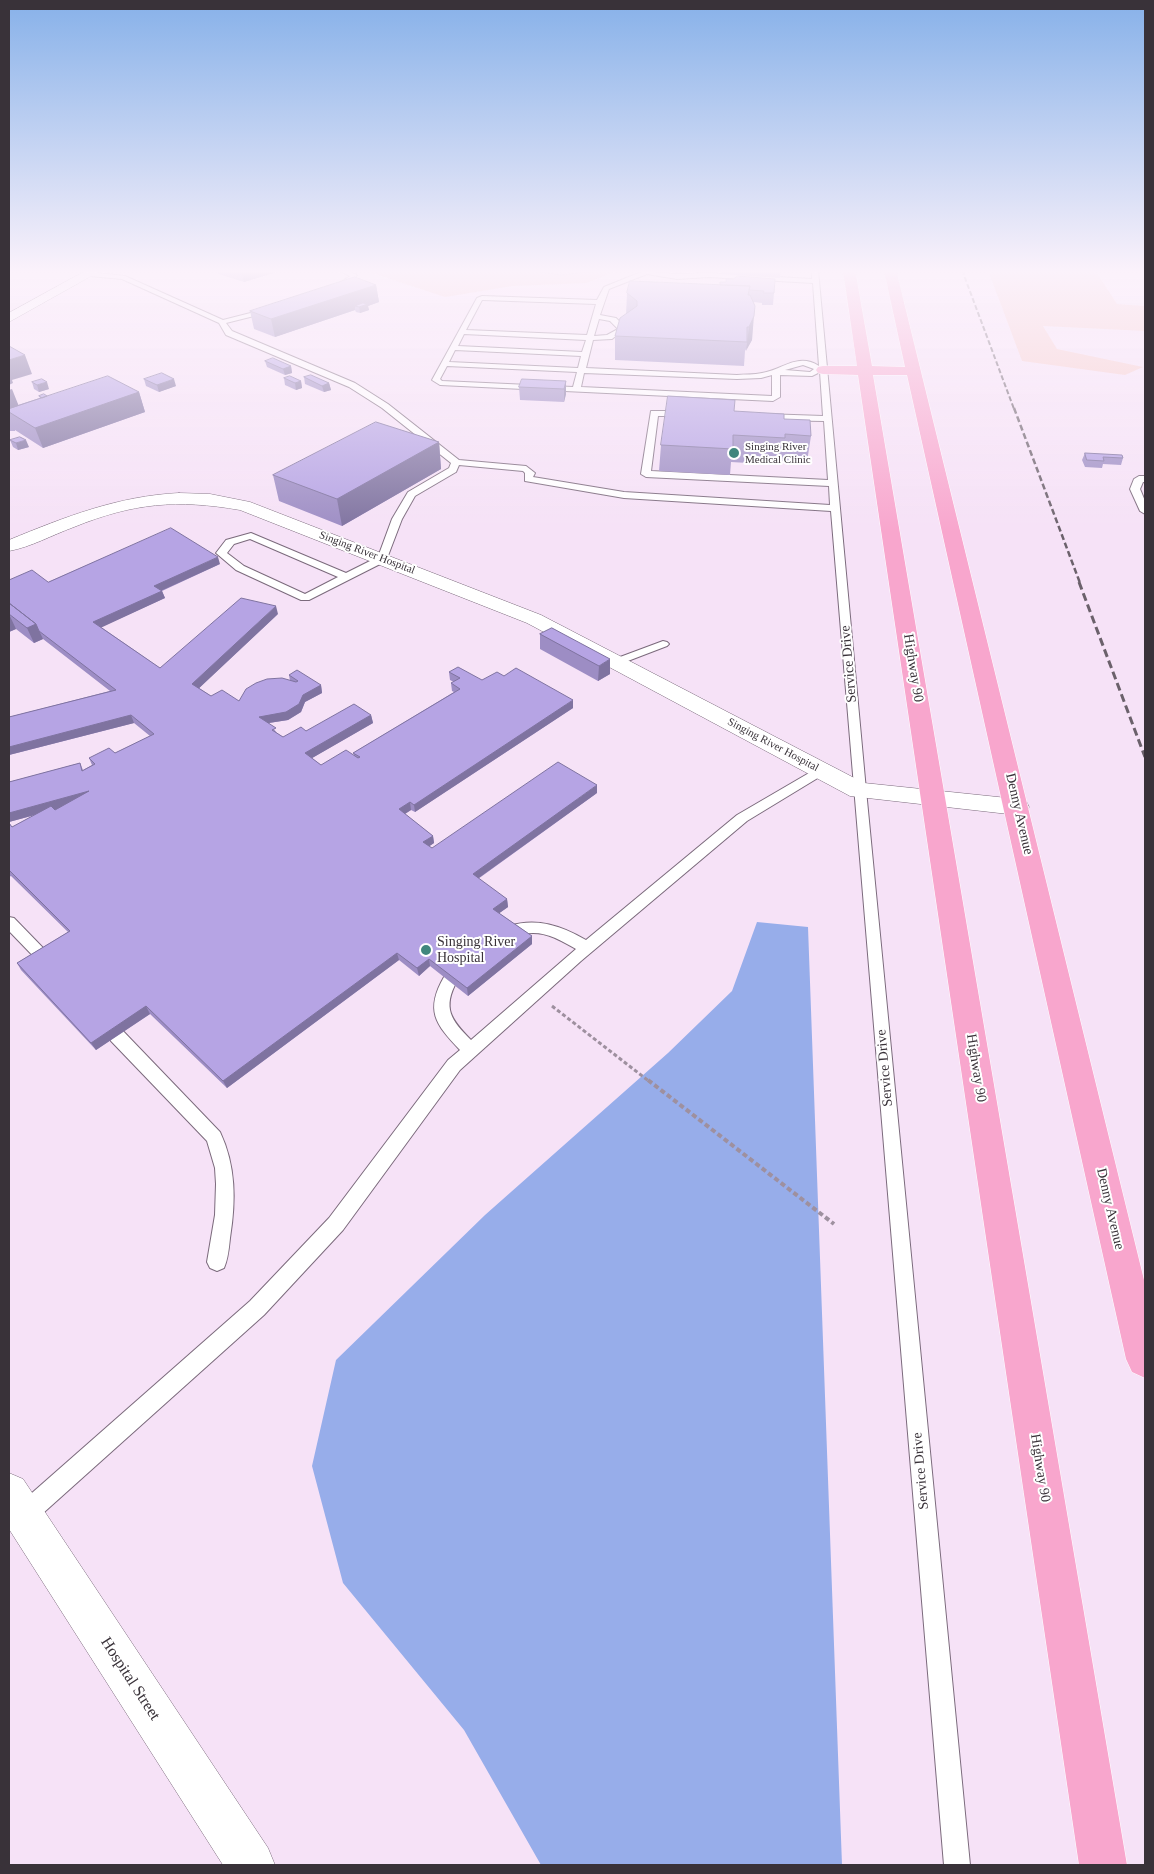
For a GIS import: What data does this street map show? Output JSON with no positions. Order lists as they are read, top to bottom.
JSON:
{
  "streets": {
    "main road": ["Highway 90", "Denny Avenue"],
    "street": ["Singing River Hospital", "Hospital Street"],
    "lane": ["Service Drive"]
  },
  "crossings": [
    ["Singing River Hospital", "Service Drive"],
    ["Singing River Hospital", "Highway 90"],
    ["Singing River Hospital", "Denny Avenue"]
  ],
  "places": ["Singing River Medical Clinic", "Singing River Hospital"]
}
